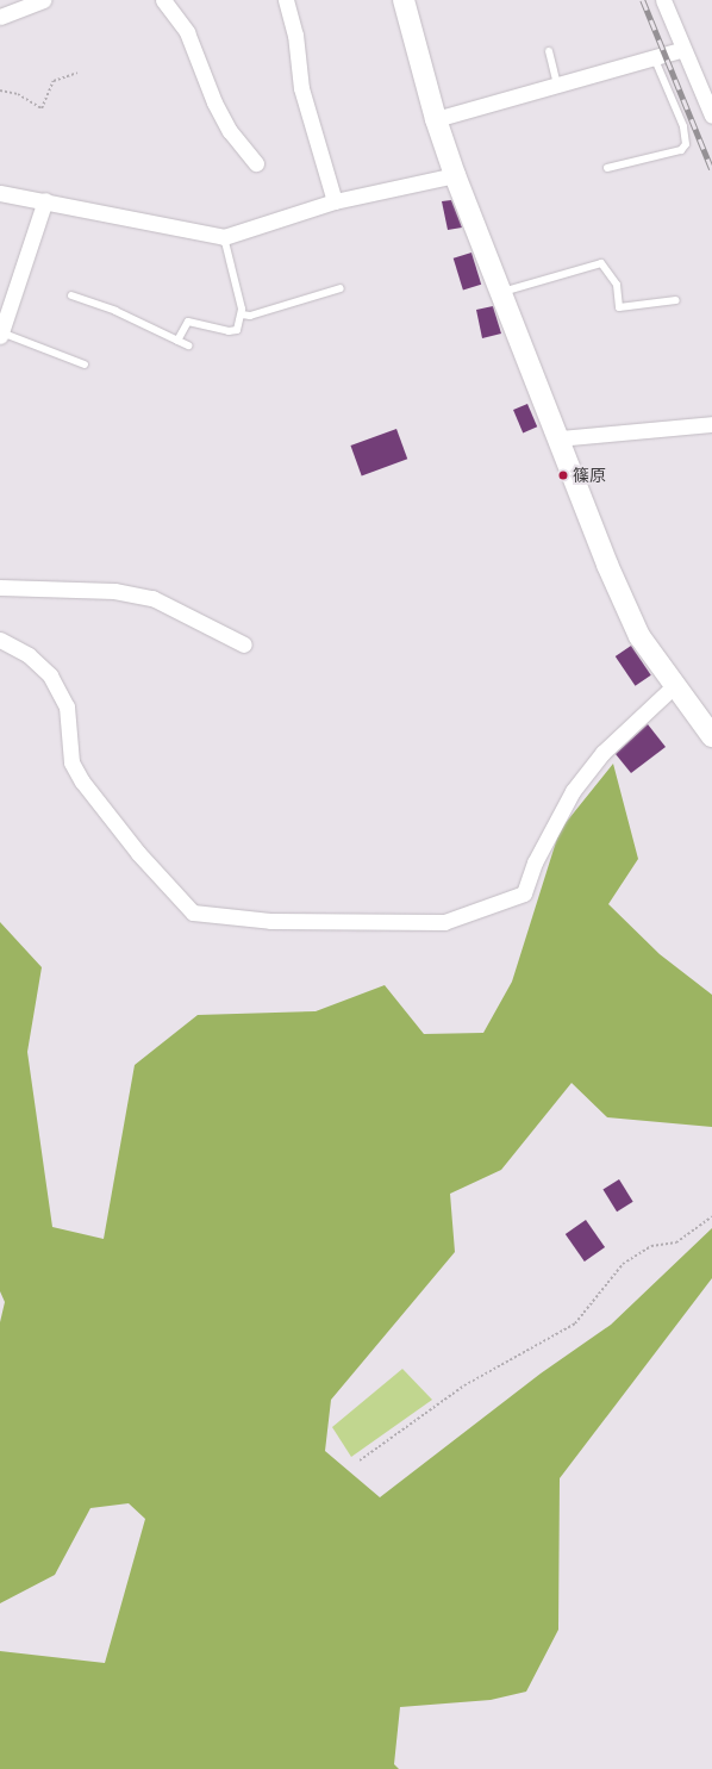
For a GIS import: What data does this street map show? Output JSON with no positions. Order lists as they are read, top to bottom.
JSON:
{
  "places": ["篠原"]
}
